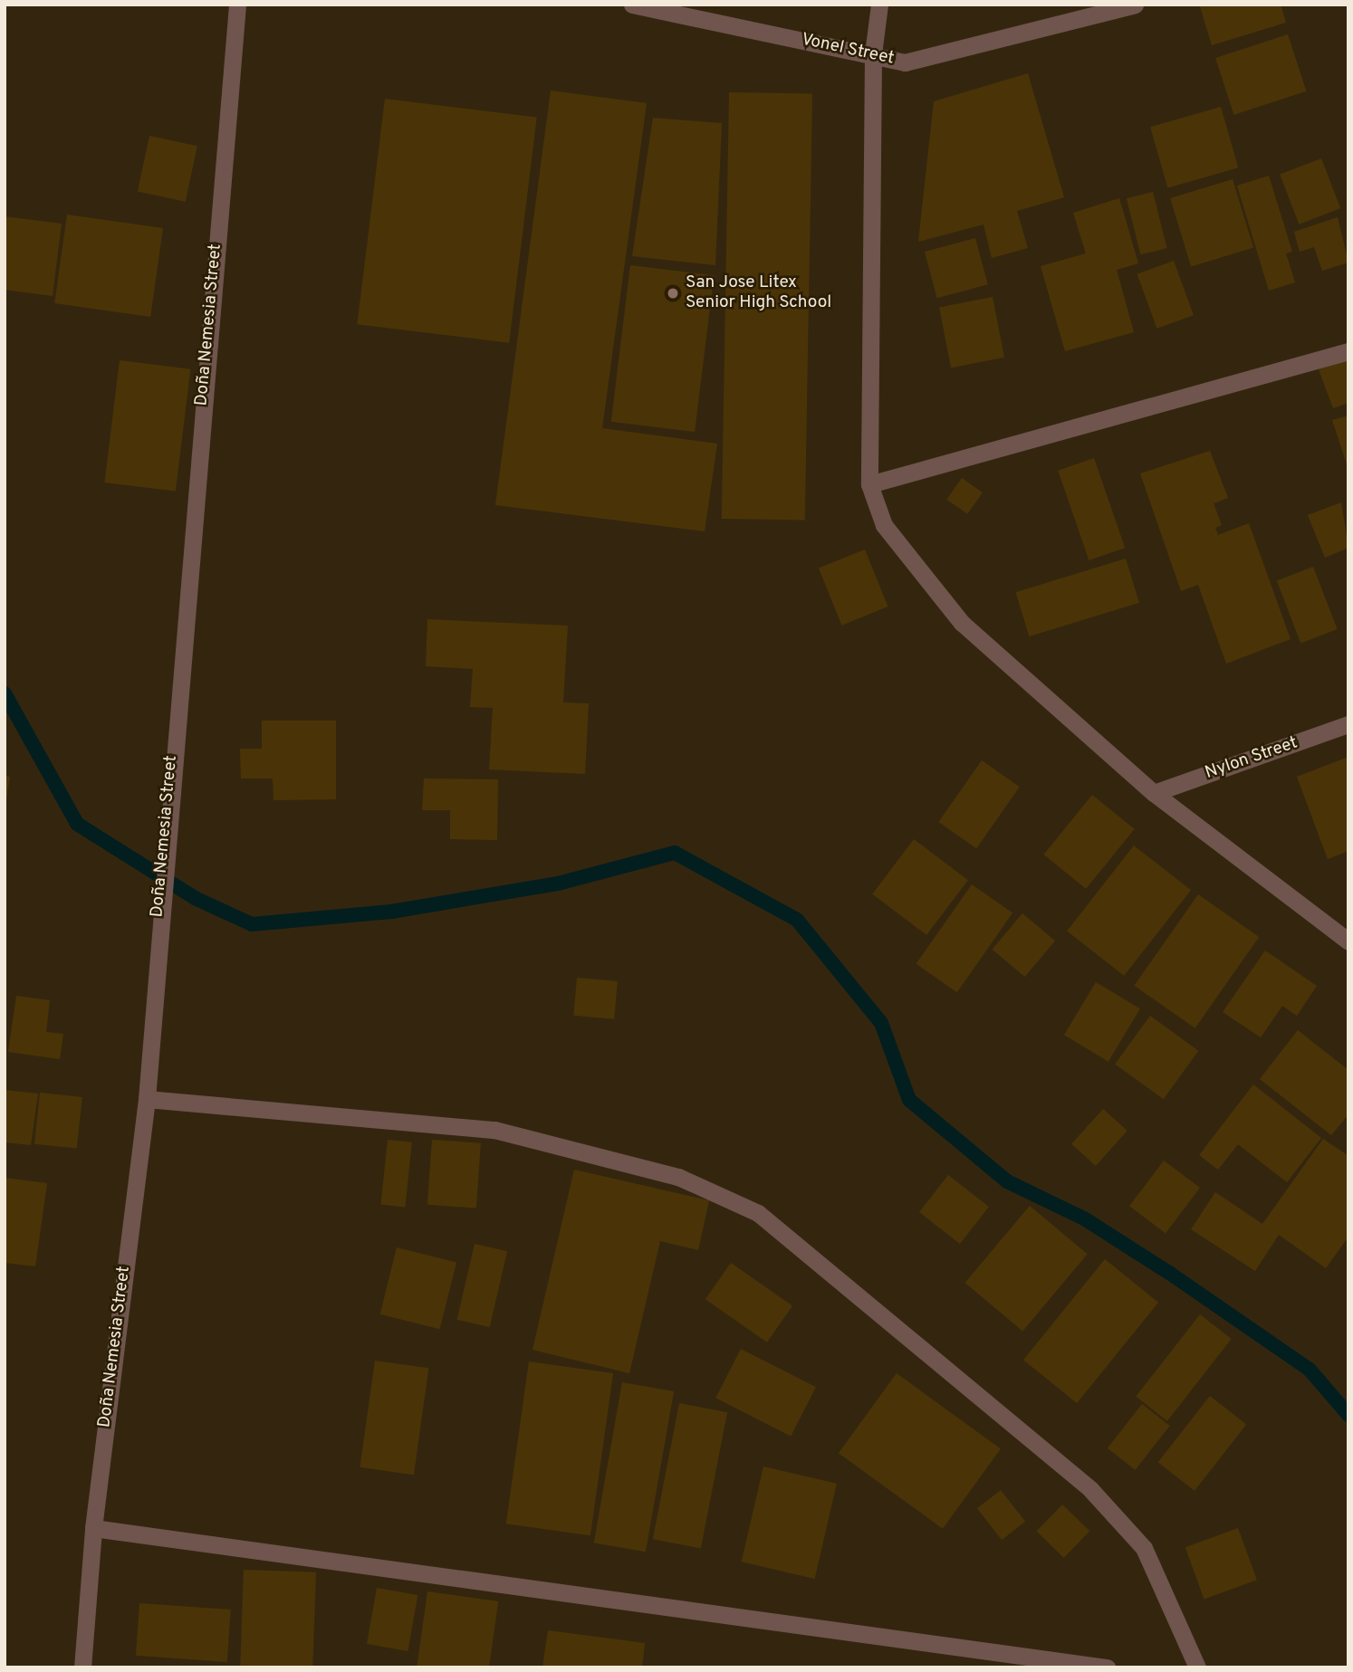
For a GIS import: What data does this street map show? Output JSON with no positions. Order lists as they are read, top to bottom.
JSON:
{
  "streets": {
    "street": ["Vonel Street", "Doña Nemesia Street", "Nylon Street"]
  },
  "places": ["San Jose Litex Senior High School"]
}
